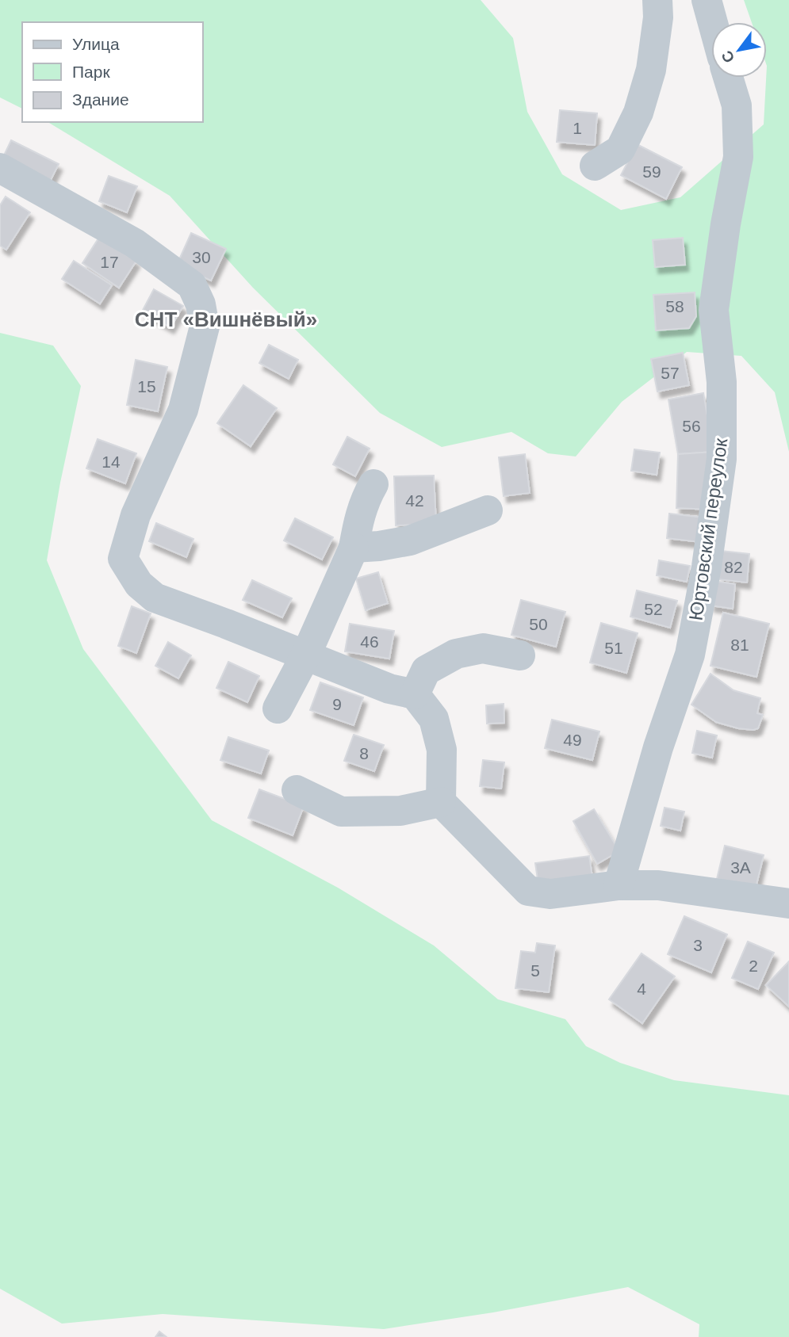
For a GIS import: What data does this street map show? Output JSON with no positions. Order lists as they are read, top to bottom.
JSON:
{
  "streets": {
    "street": ["Юртовский переулок"]
  },
  "districts": ["СНТ «Вишнёвый»"],
  "house_numbers": [
    "1",
    "59",
    "30",
    "17",
    "58",
    "57",
    "15",
    "56",
    "14",
    "42",
    "82",
    "52",
    "50",
    "46",
    "81",
    "51",
    "9",
    "49",
    "8",
    "3А",
    "3",
    "2",
    "5",
    "4"
  ],
  "legend": ["Улица", "Парк", "Здание"],
  "north": "bottom left"
}
